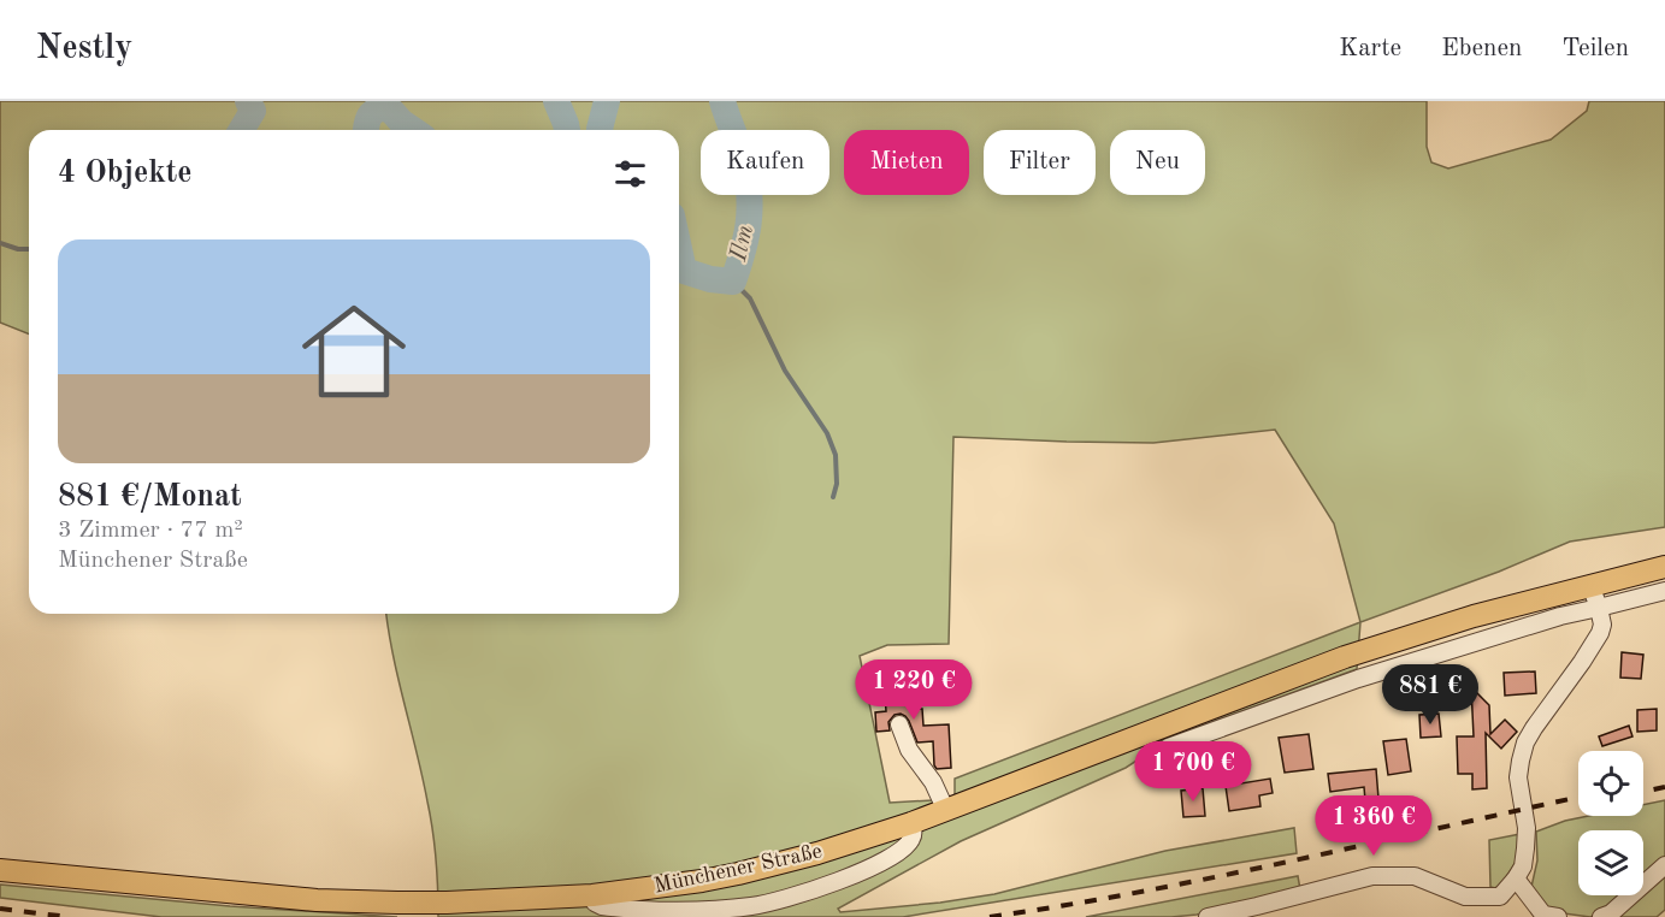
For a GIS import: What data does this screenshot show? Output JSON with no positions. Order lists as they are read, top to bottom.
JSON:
{
  "streets": {
    "main road": ["Münchener Straße"]
  },
  "water": ["Ilm"],
  "page": {
    "header": "Nestly",
    "nav": ["Karte", "Ebenen", "Teilen"],
    "chip": [
      "Kaufen",
      "Mieten",
      "Filter",
      "Neu"
    ],
    "heading": "4 Objekte",
    "list": [
      {
        "name": "881 €/Monat",
        "note": "3 Zimmer · 77 m² · Münchener Straße"
      }
    ],
    "price": [
      "1 220 €",
      "881 €",
      "1 700 €",
      "1 360 €"
    ]
  }
}
